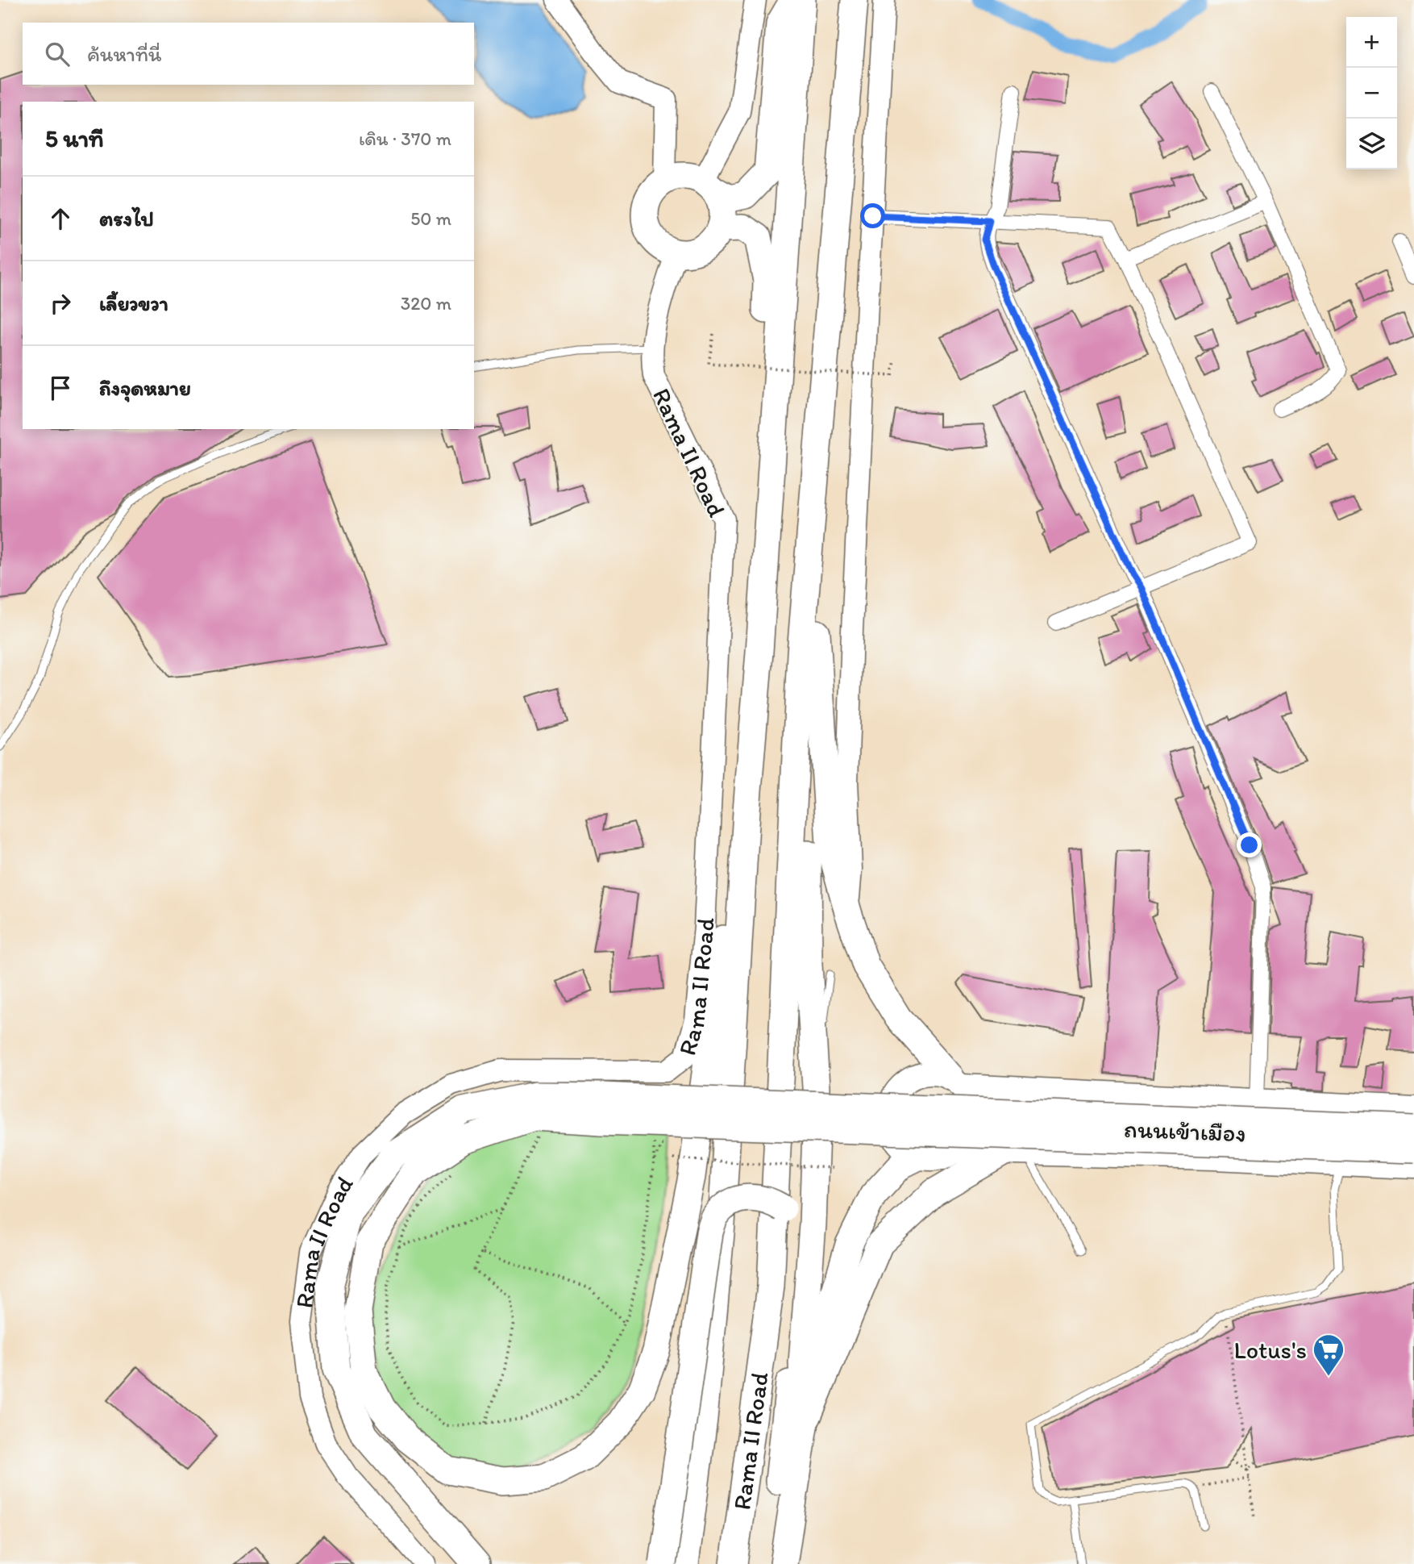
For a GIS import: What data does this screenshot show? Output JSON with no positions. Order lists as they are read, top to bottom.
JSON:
{
  "streets": {
    "highway": ["Rama II Road"],
    "main road": ["ถนนเข้าเมือง"]
  },
  "places": {
    "supermarket": ["Lotus's"]
  },
  "page": {
    "map_buttons": ["+", "−"],
    "search": "ค้นหาที่นี่",
    "heading": ["5 นาที", "เดิน · 370 m"],
    "list": [
      ["ตรงไป", "50 m"],
      ["เลี้ยวขวา", "320 m"],
      "ถึงจุดหมาย"
    ]
  }
}
